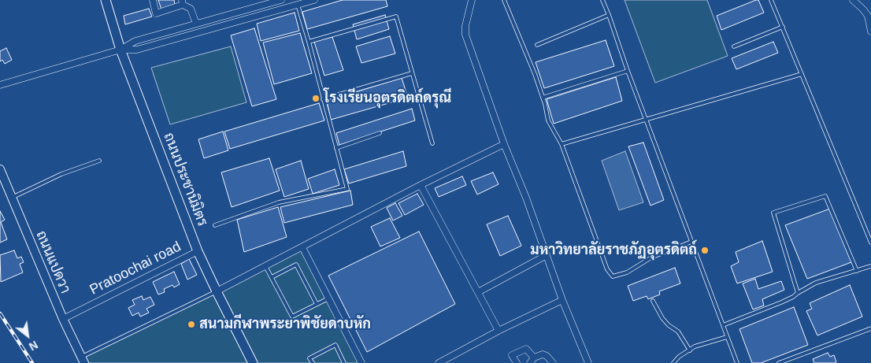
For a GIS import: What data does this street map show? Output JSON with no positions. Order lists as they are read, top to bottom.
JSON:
{
  "streets": {
    "main road": ["ถนนประชานิมิตร"],
    "street": ["ถนนแปดวา", "Pratoochai road"]
  },
  "crossings": [
    ["ถนนประชานิมิตร", "Pratoochai road"],
    ["ถนนแปดวา", "Pratoochai road"]
  ],
  "places": ["โรงเรียนอุตรดิตถ์ดรุณี", "มหาวิทยาลัยราชภัฏอุตรดิตถ์", "สนามกีฬาพระยาพิชัยดาบหัก"],
  "north": "bottom right"
}
